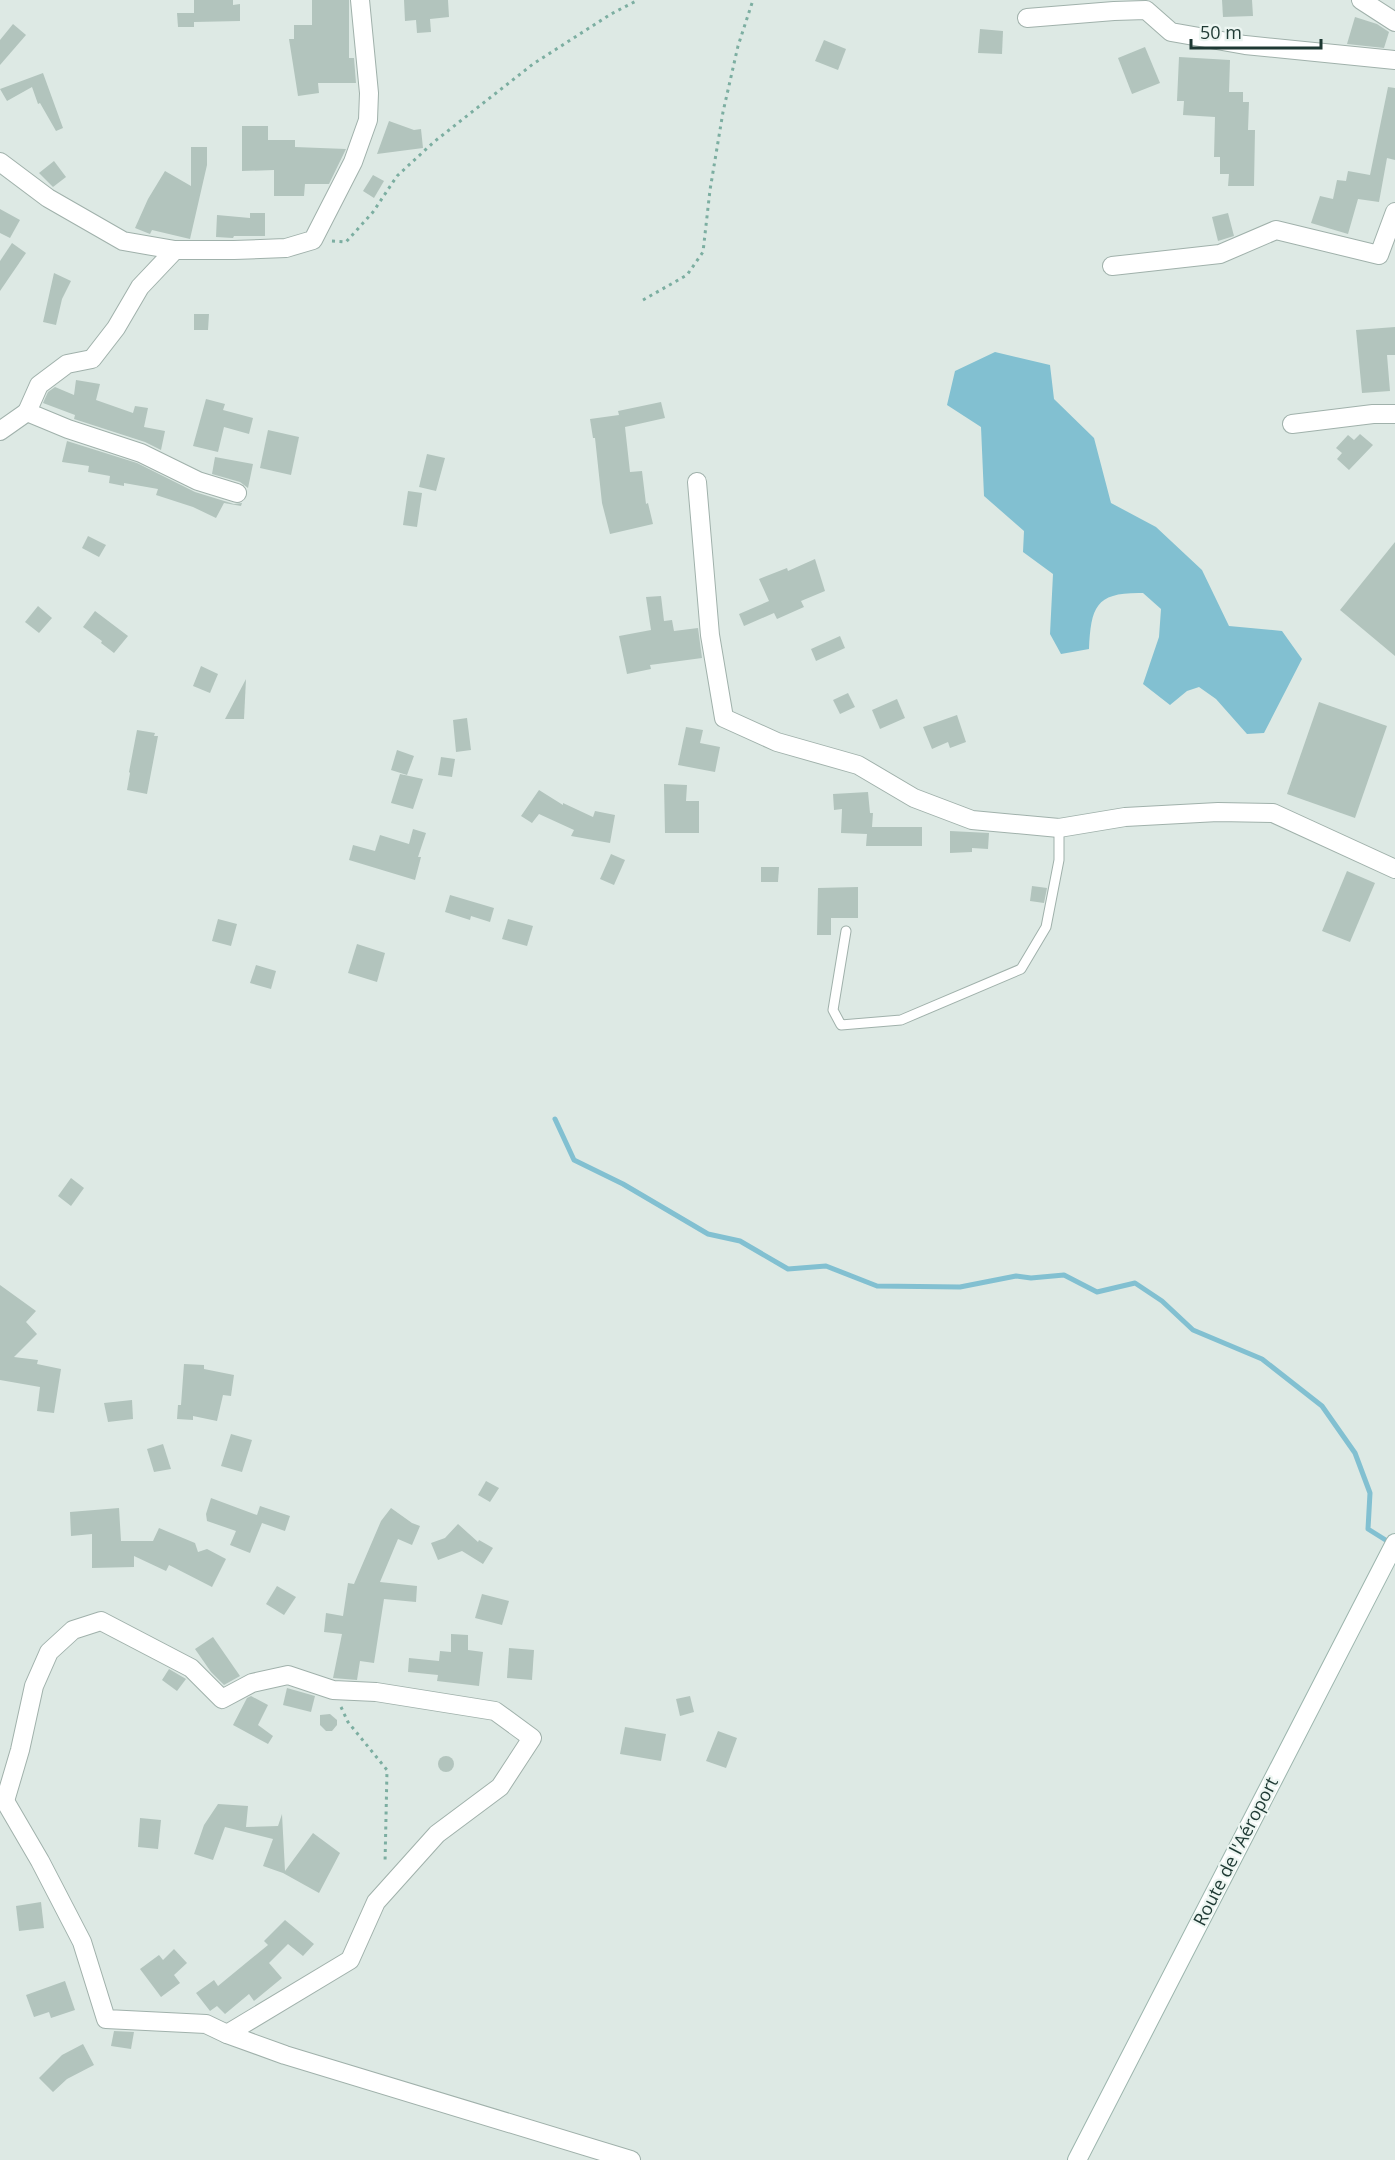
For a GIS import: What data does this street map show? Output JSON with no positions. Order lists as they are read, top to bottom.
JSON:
{
  "streets": {
    "street": ["Route de l'Aéroport"]
  },
  "scale_bar": "50 m"
}
